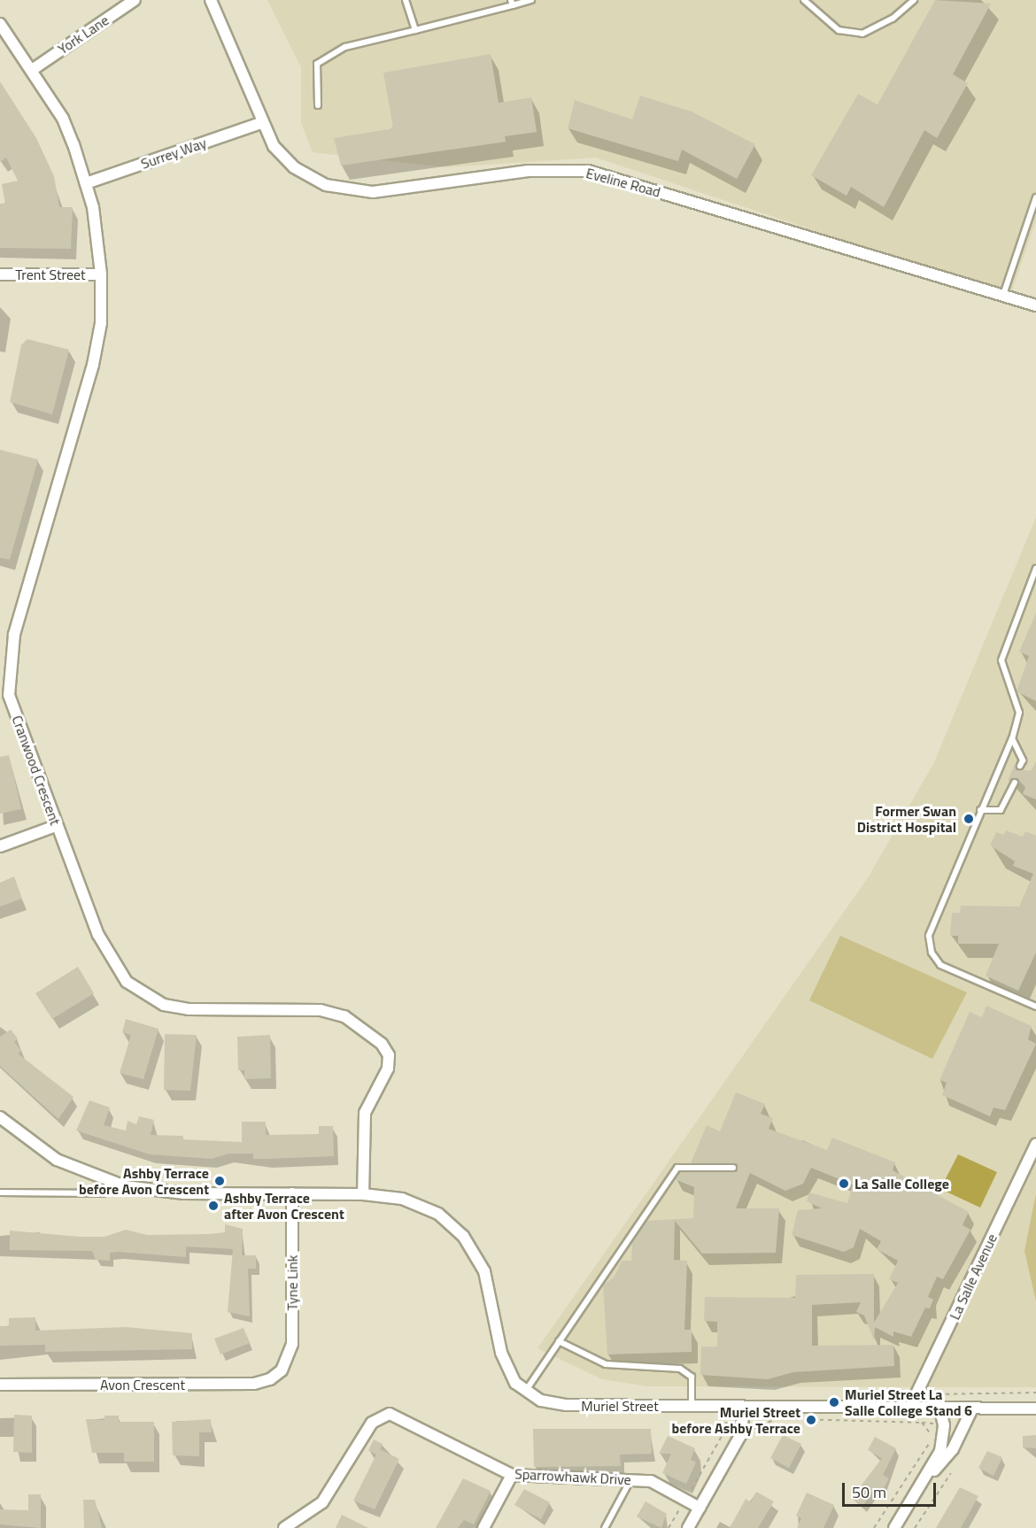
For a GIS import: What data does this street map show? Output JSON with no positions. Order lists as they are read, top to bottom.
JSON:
{
  "streets": {
    "street": [
      "York Lane",
      "Surrey Way",
      "Eveline Road",
      "Trent Street",
      "Cranwood Crescent",
      "La Salle Avenue",
      "Tyne Link",
      "Avon Crescent",
      "Muriel Street",
      "Sparrowhawk Drive"
    ]
  },
  "crossings": [
    ["York Lane", "Cranwood Crescent"],
    ["Surrey Way", "Eveline Road"],
    ["Surrey Way", "Cranwood Crescent"],
    ["Trent Street", "Cranwood Crescent"],
    ["La Salle Avenue", "Muriel Street"],
    ["Tyne Link", "Avon Crescent"]
  ],
  "places": [
    "Former Swan District Hospital",
    "Ashby Terrace before Avon Crescent",
    "La Salle College",
    "Ashby Terrace after Avon Crescent",
    "Muriel Street La Salle College Stand 6",
    "Muriel Street before Ashby Terrace"
  ],
  "scale_bar": "50 m"
}
